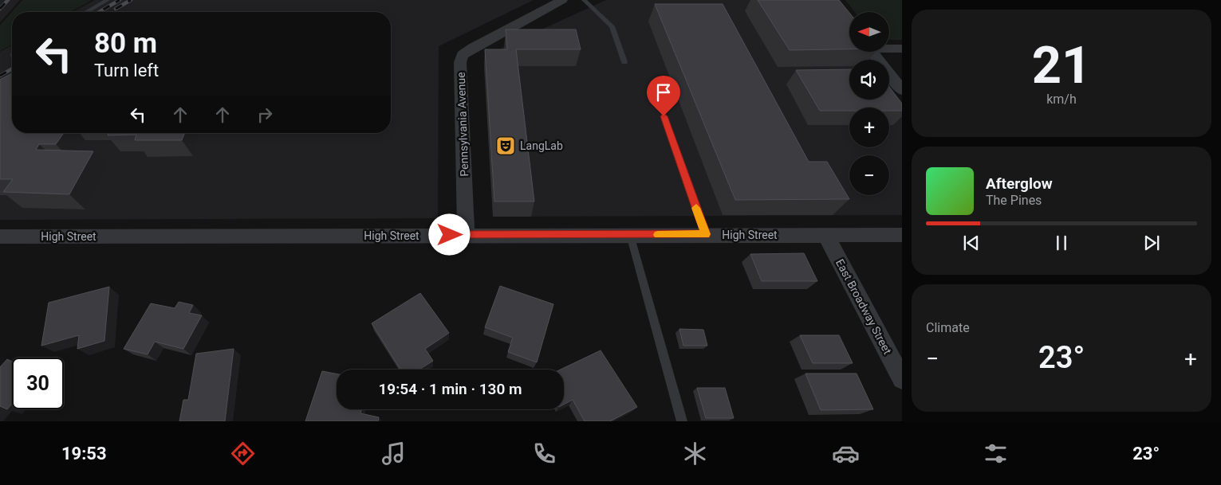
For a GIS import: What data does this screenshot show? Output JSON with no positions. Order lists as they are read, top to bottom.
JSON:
{
  "streets": {
    "street": ["Pennsylvania Avenue", "High Street", "East Broadway Street"]
  },
  "crossings": [
    ["Pennsylvania Avenue", "High Street"],
    ["High Street", "East Broadway Street"]
  ],
  "places": {
    "theatre": ["LangLab"]
  },
  "north": "left",
  "page": {
    "tile": [
      ["21", "km/h"],
      "Climate"
    ],
    "map_buttons": ["+", "−"],
    "turn": ["80 m", "Turn left"],
    "song": ["Afterglow", "The Pines"],
    "heat": ["−", "23°", "+"],
    "limit": "30",
    "trip": "19:54 · 1 min · 130 m",
    "tabs": ["19:53", "23°"]
  }
}
